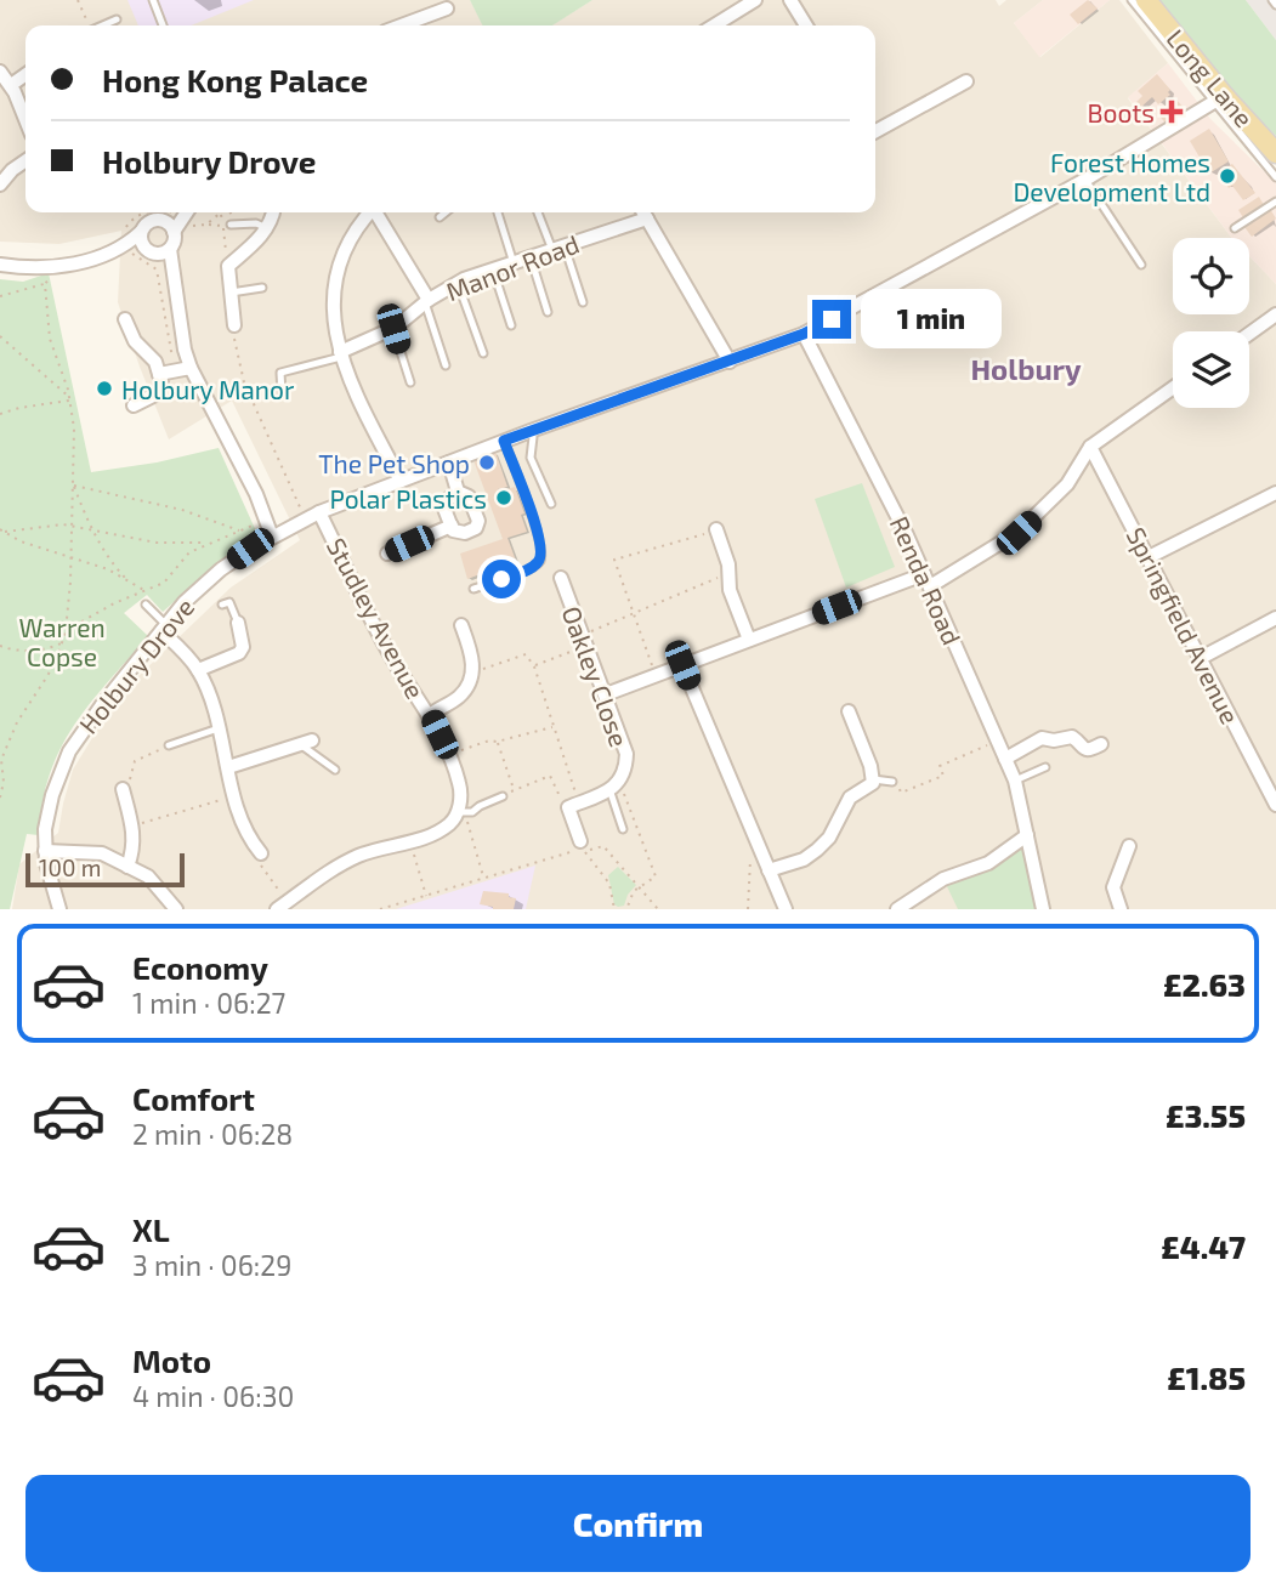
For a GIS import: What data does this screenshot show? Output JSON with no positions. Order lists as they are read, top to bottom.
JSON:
{
  "streets": {
    "main road": ["Long Lane"],
    "street": [
      "Manor Road",
      "Renda Road",
      "Studley Avenue",
      "Springfield Avenue",
      "Holbury Drove",
      "Oakley Close"
    ]
  },
  "crossings": [
    ["Long Lane", "Holbury Drove"],
    ["Renda Road", "Holbury Drove"],
    ["Studley Avenue", "Holbury Drove"]
  ],
  "districts": ["Holbury"],
  "parks": ["Warren Copse"],
  "places": {
    "health": ["Boots"],
    "other": [
      "Forest Homes Development Ltd",
      "Holbury Manor",
      "The Pet Shop",
      "Polar Plastics"
    ]
  },
  "scale_bar": "100 m",
  "page": {
    "banner": ["Hong Kong Palace", "Holbury Drove"],
    "bubble": "1 min",
    "scale": "100 m",
    "list": [
      {
        "name": "Economy",
        "note": "1 min · 06:27",
        "value": "£2.63"
      },
      {
        "name": "Comfort",
        "note": "2 min · 06:28",
        "value": "£3.55"
      },
      {
        "name": "XL",
        "note": "3 min · 06:29",
        "value": "£4.47"
      },
      {
        "name": "Moto",
        "note": "4 min · 06:30",
        "value": "£1.85"
      }
    ],
    "buttons": "Confirm"
  }
}
